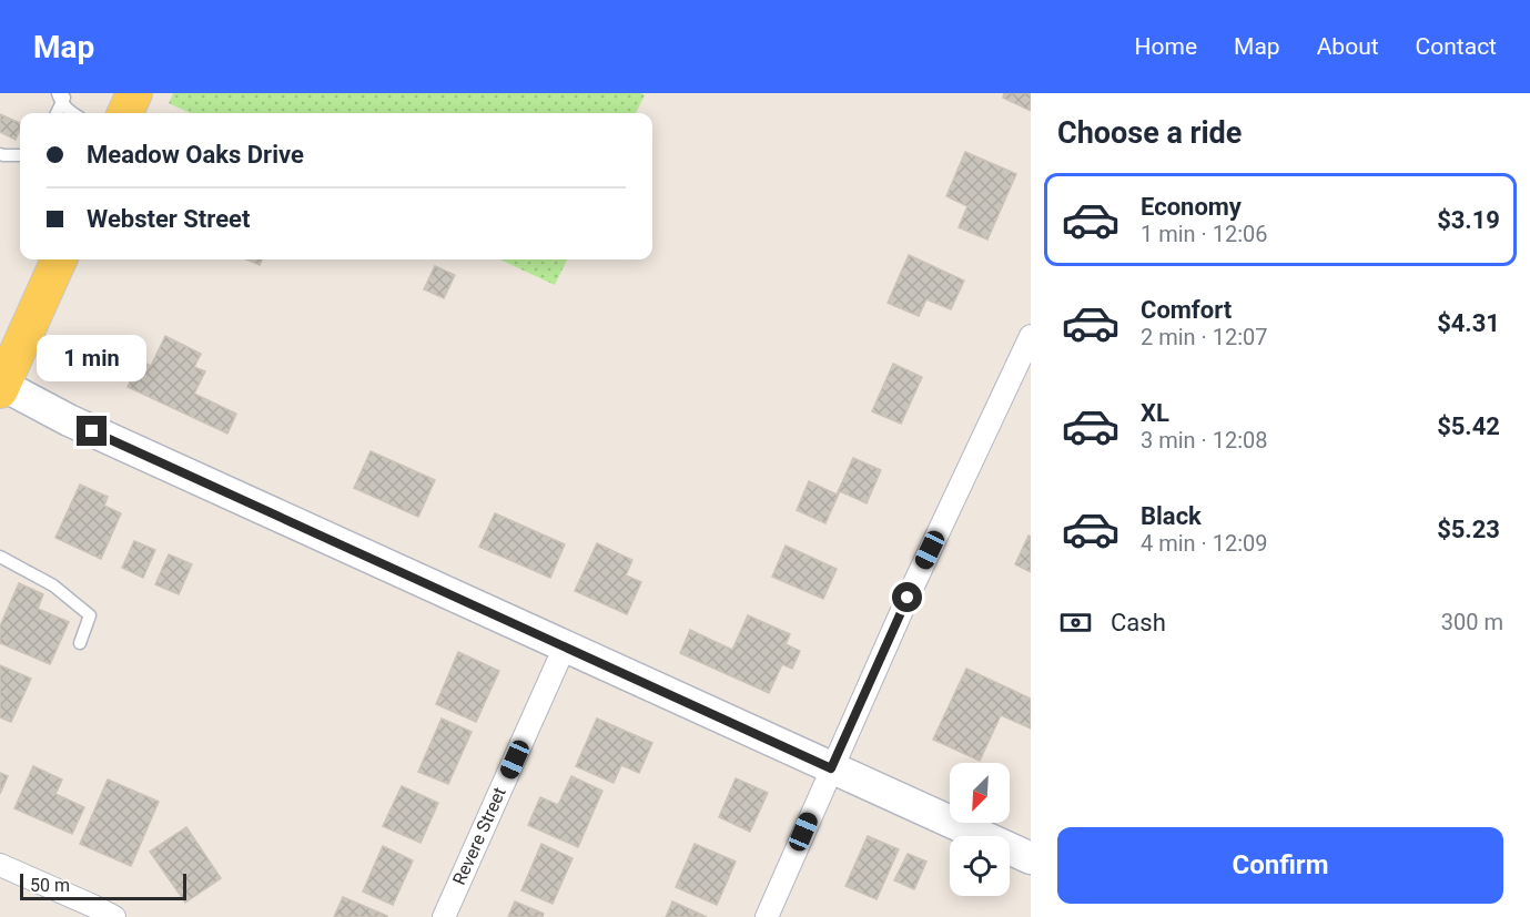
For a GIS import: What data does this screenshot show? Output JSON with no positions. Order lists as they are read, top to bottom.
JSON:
{
  "streets": {
    "street": ["Revere Street"]
  },
  "scale_bar": "50 m",
  "north": "bottom left",
  "page": {
    "header": "Map",
    "nav": [
      "Home",
      "Map",
      "About",
      "Contact"
    ],
    "heading": "Choose a ride",
    "banner": ["Meadow Oaks Drive", "Webster Street"],
    "list": [
      {
        "name": "Economy",
        "note": "1 min · 12:06",
        "value": "$3.19"
      },
      {
        "name": "Comfort",
        "note": "2 min · 12:07",
        "value": "$4.31"
      },
      {
        "name": "XL",
        "note": "3 min · 12:08",
        "value": "$5.42"
      },
      {
        "name": "Black",
        "note": "4 min · 12:09",
        "value": "$5.23"
      }
    ],
    "bubble": "1 min",
    "pay": ["Cash", "300 m"],
    "buttons": "Confirm",
    "scale": "50 m"
  }
}
